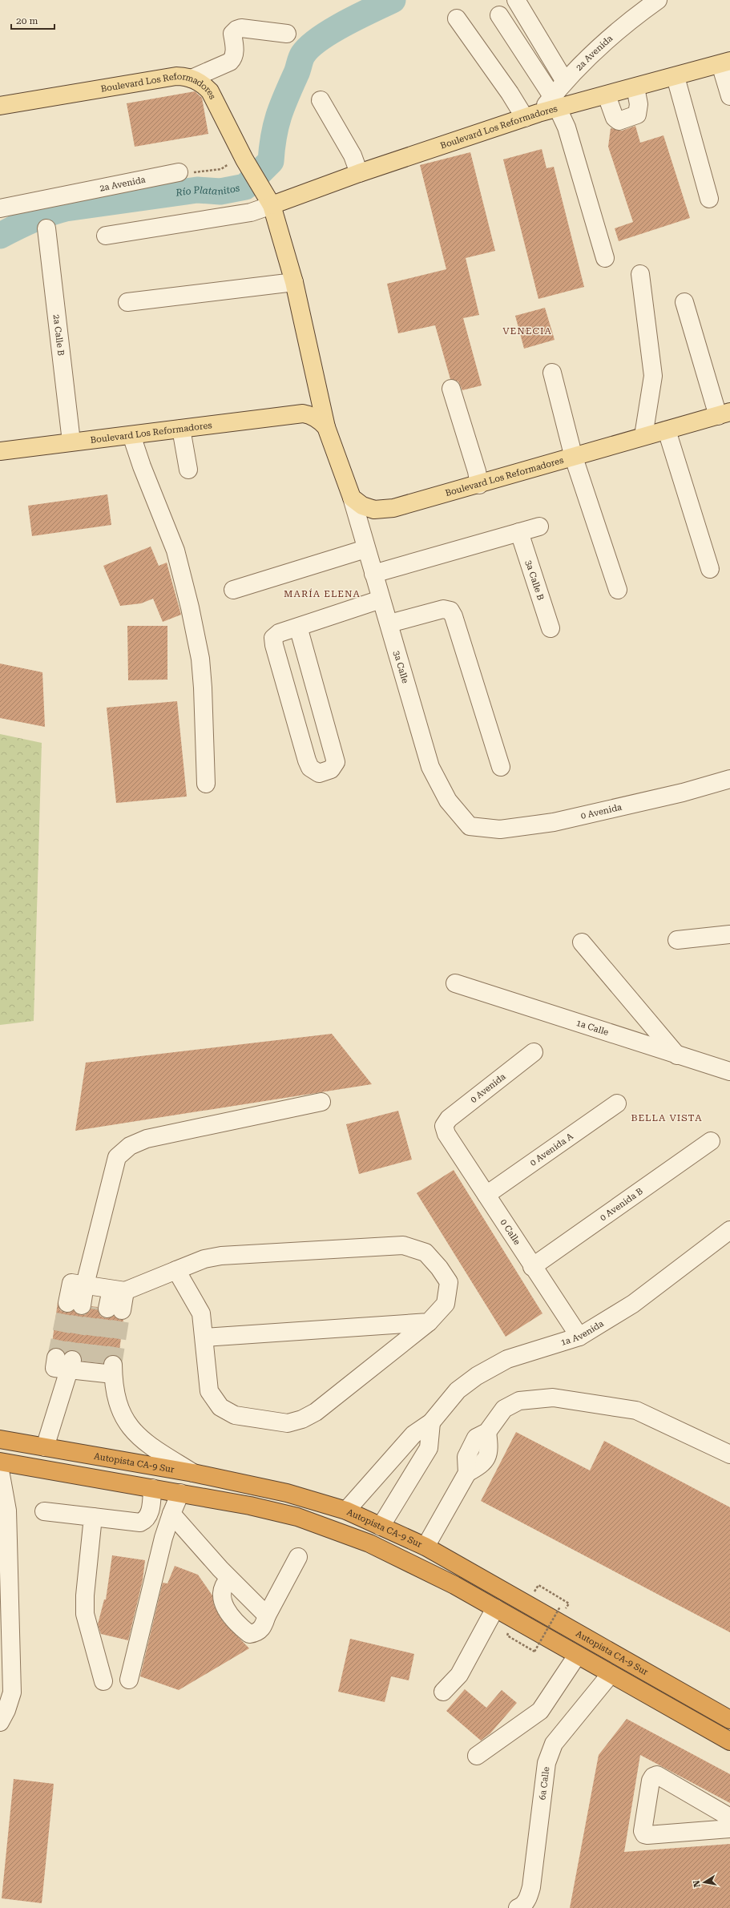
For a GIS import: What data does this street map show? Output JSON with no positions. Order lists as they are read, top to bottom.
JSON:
{
  "streets": {
    "highway": ["Autopista CA-9 Sur"],
    "main road": ["Boulevard Los Reformadores"],
    "street": [
      "2a Avenida",
      "2a Calle B",
      "3a Calle B",
      "3a Calle",
      "0 Avenida",
      "1a Calle",
      "0 Avenida A",
      "0 Avenida B",
      "0 Calle",
      "1a Avenida",
      "6a Calle"
    ]
  },
  "crossings": [
    ["2a Avenida", "Boulevard Los Reformadores"],
    ["Boulevard Los Reformadores", "2a Calle B"],
    ["Boulevard Los Reformadores", "3a Calle"],
    ["3a Calle", "0 Avenida"],
    ["0 Avenida", "0 Calle"],
    ["0 Avenida A", "0 Calle"],
    ["0 Avenida B", "0 Calle"],
    ["0 Calle", "1a Avenida"],
    ["1a Avenida", "Autopista CA-9 Sur"],
    ["Autopista CA-9 Sur", "6a Calle"]
  ],
  "districts": ["VENECIA", "MARÍA ELENA", "BELLA VISTA"],
  "water": ["Río Platanitos"],
  "scale_bar": "20 m",
  "north": "left"
}
